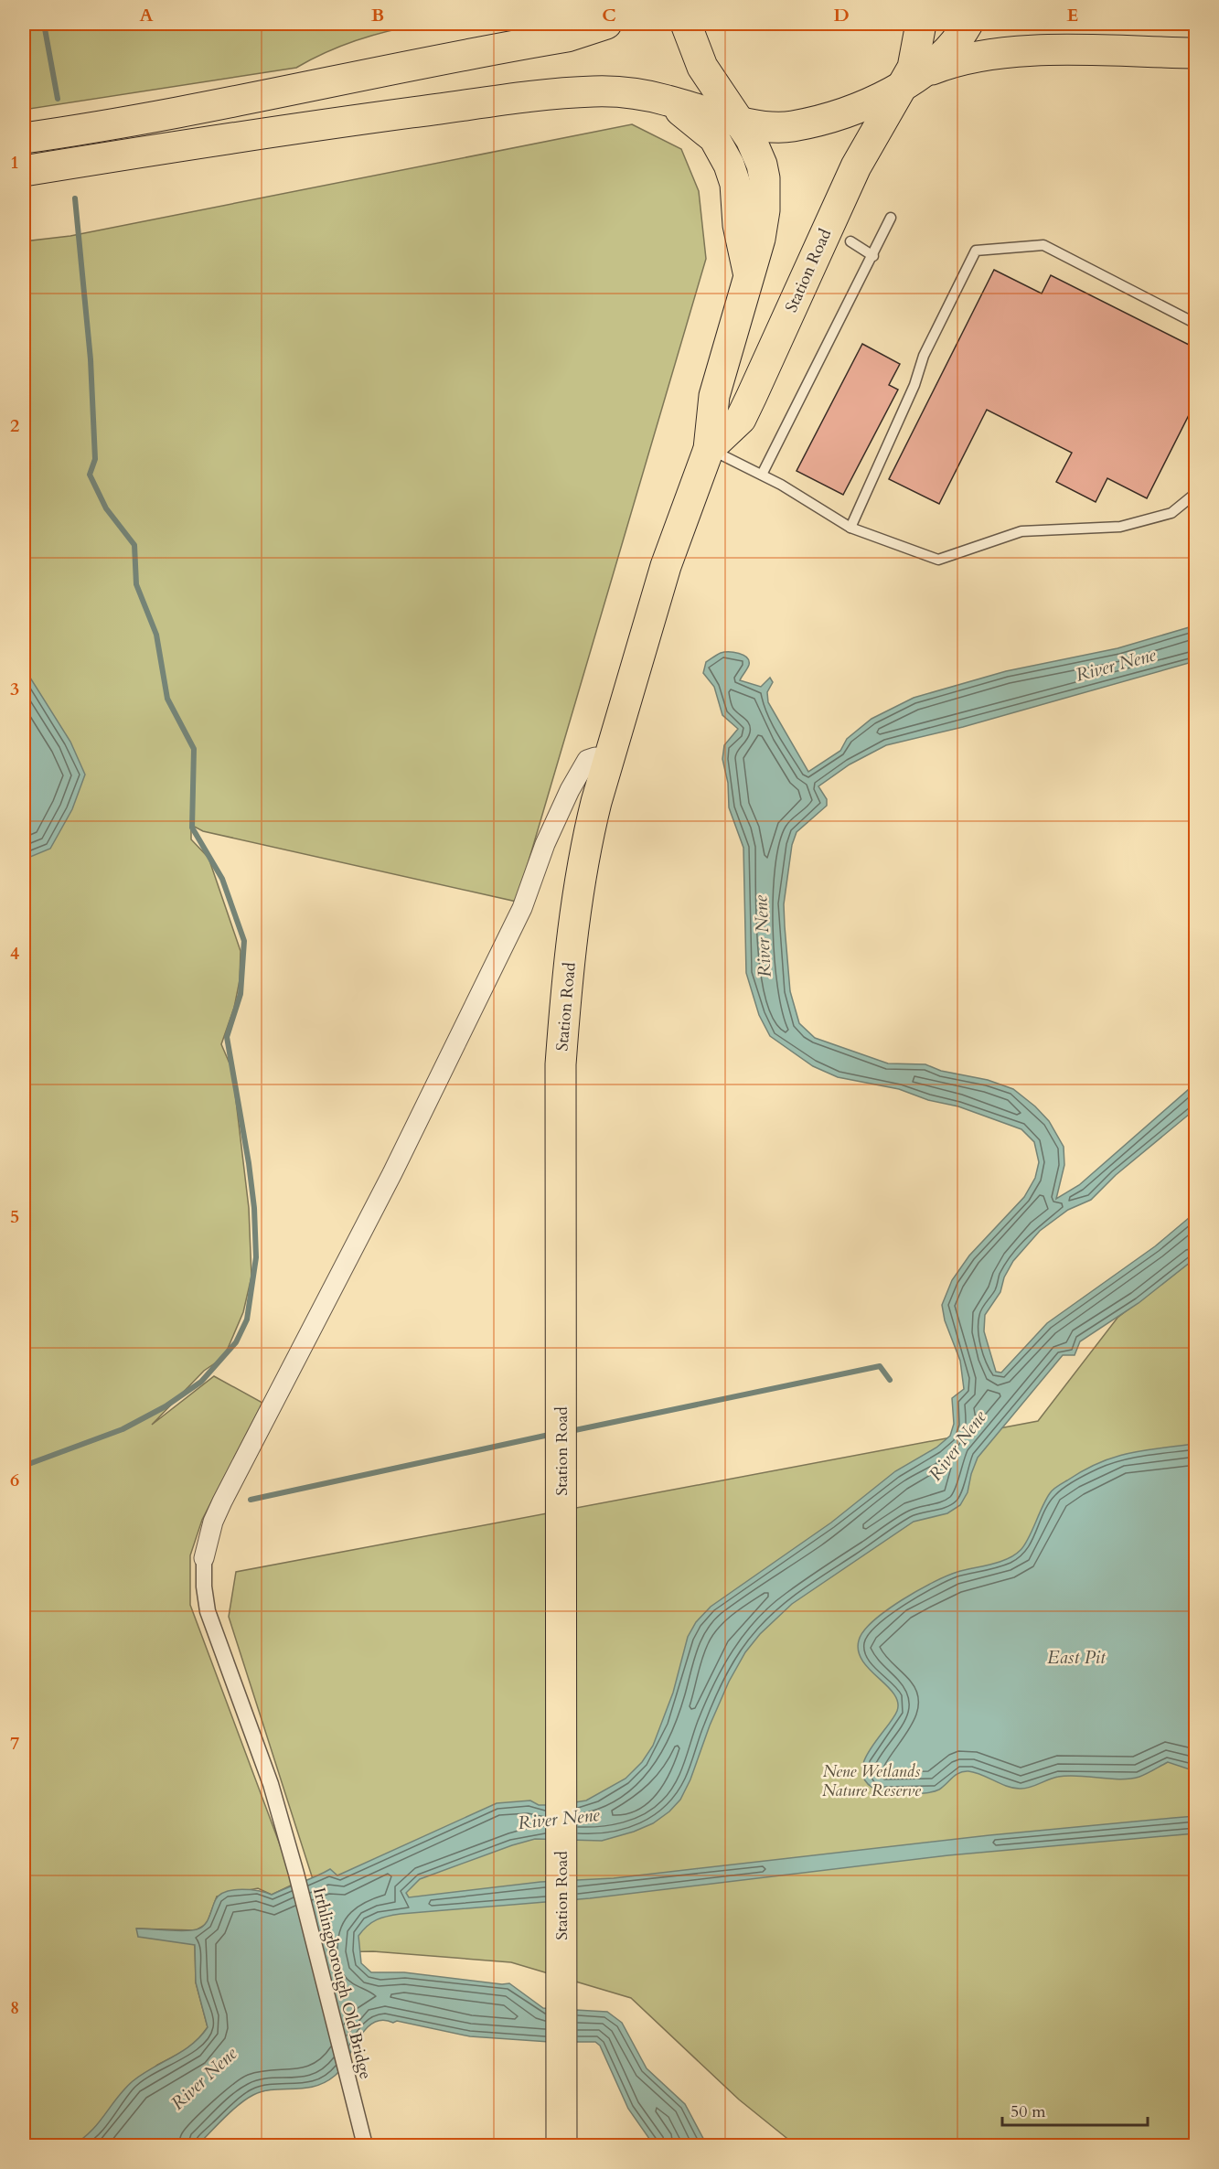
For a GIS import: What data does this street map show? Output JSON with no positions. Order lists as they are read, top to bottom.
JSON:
{
  "streets": {
    "highway": ["Station Road"],
    "street": ["Irthlingborough Old Bridge"]
  },
  "water": ["River Nene", "East Pit"],
  "parks": ["Nene Wetlands Nature Reserve"],
  "scale_bar": "50 m",
  "grid": {
    "columns": [
      "A",
      "B",
      "C",
      "D",
      "E"
    ],
    "rows": [
      "1",
      "2",
      "3",
      "4",
      "5",
      "6",
      "7",
      "8"
    ]
  }
}
